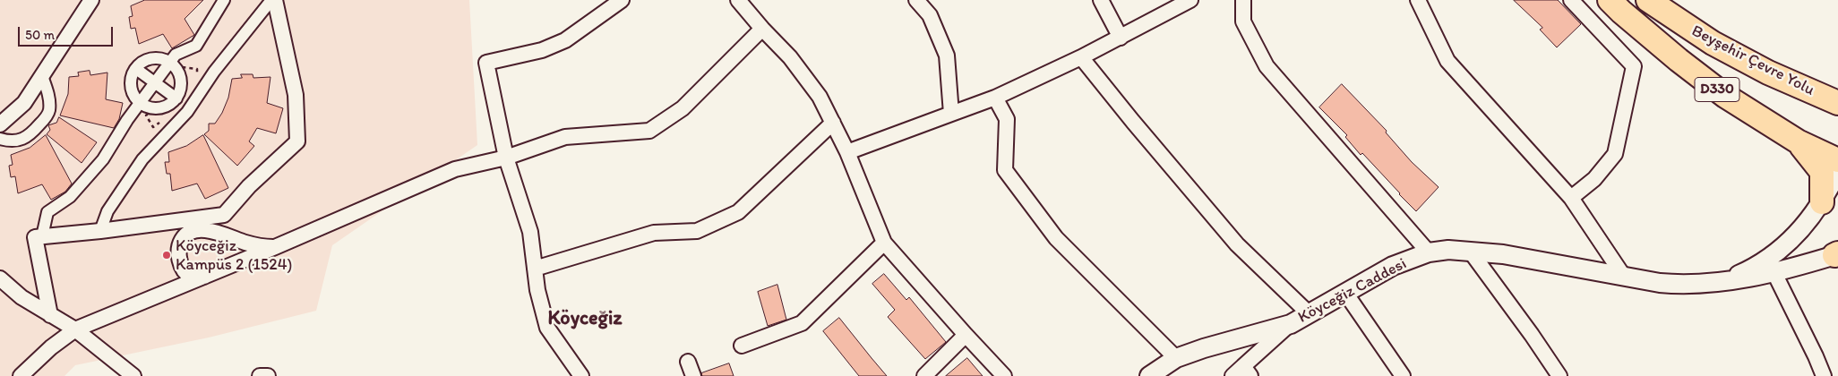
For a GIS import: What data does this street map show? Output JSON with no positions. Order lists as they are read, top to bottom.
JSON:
{
  "streets": {
    "highway": ["Beyşehir Çevre Yolu", "D330"],
    "street": ["Köyceğiz Caddesi"]
  },
  "districts": ["Köyceğiz"],
  "places": ["Köyceğiz Kampüs 2 (1524)"],
  "scale_bar": "50 m"
}
